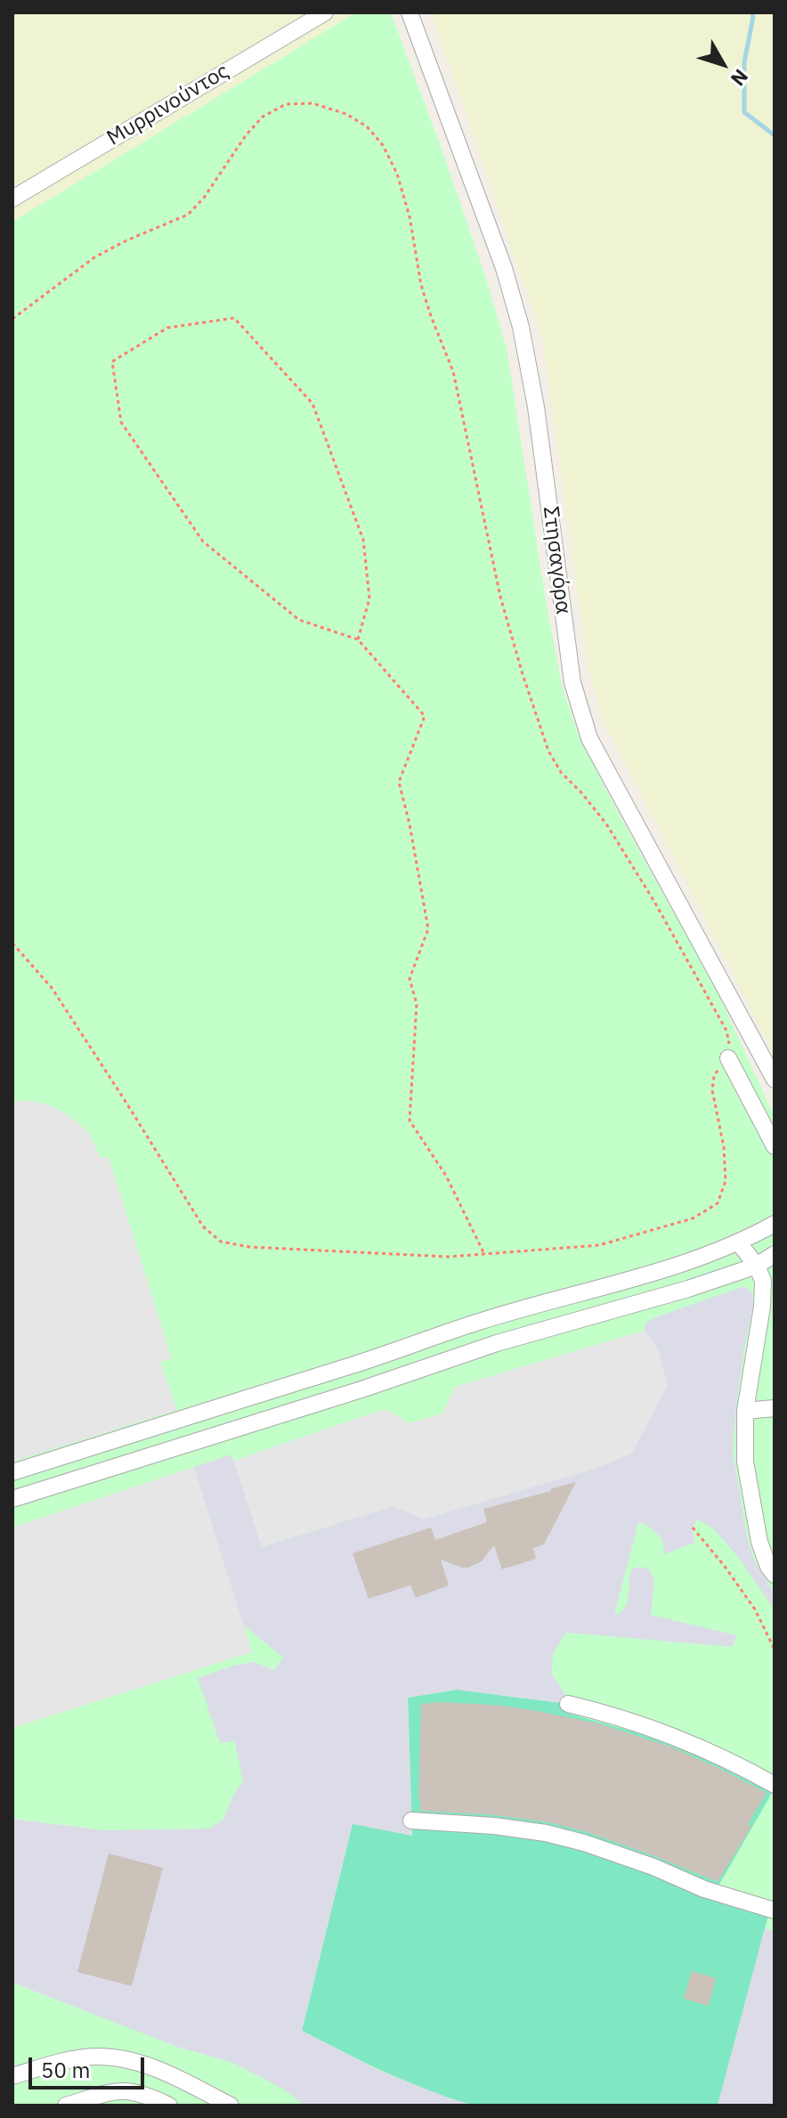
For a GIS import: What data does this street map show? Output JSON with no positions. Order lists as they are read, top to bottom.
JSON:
{
  "streets": {
    "street": ["Μυρρινούντος", "Στησαγόρα"]
  },
  "scale_bar": "50 m",
  "north": "bottom right"
}
